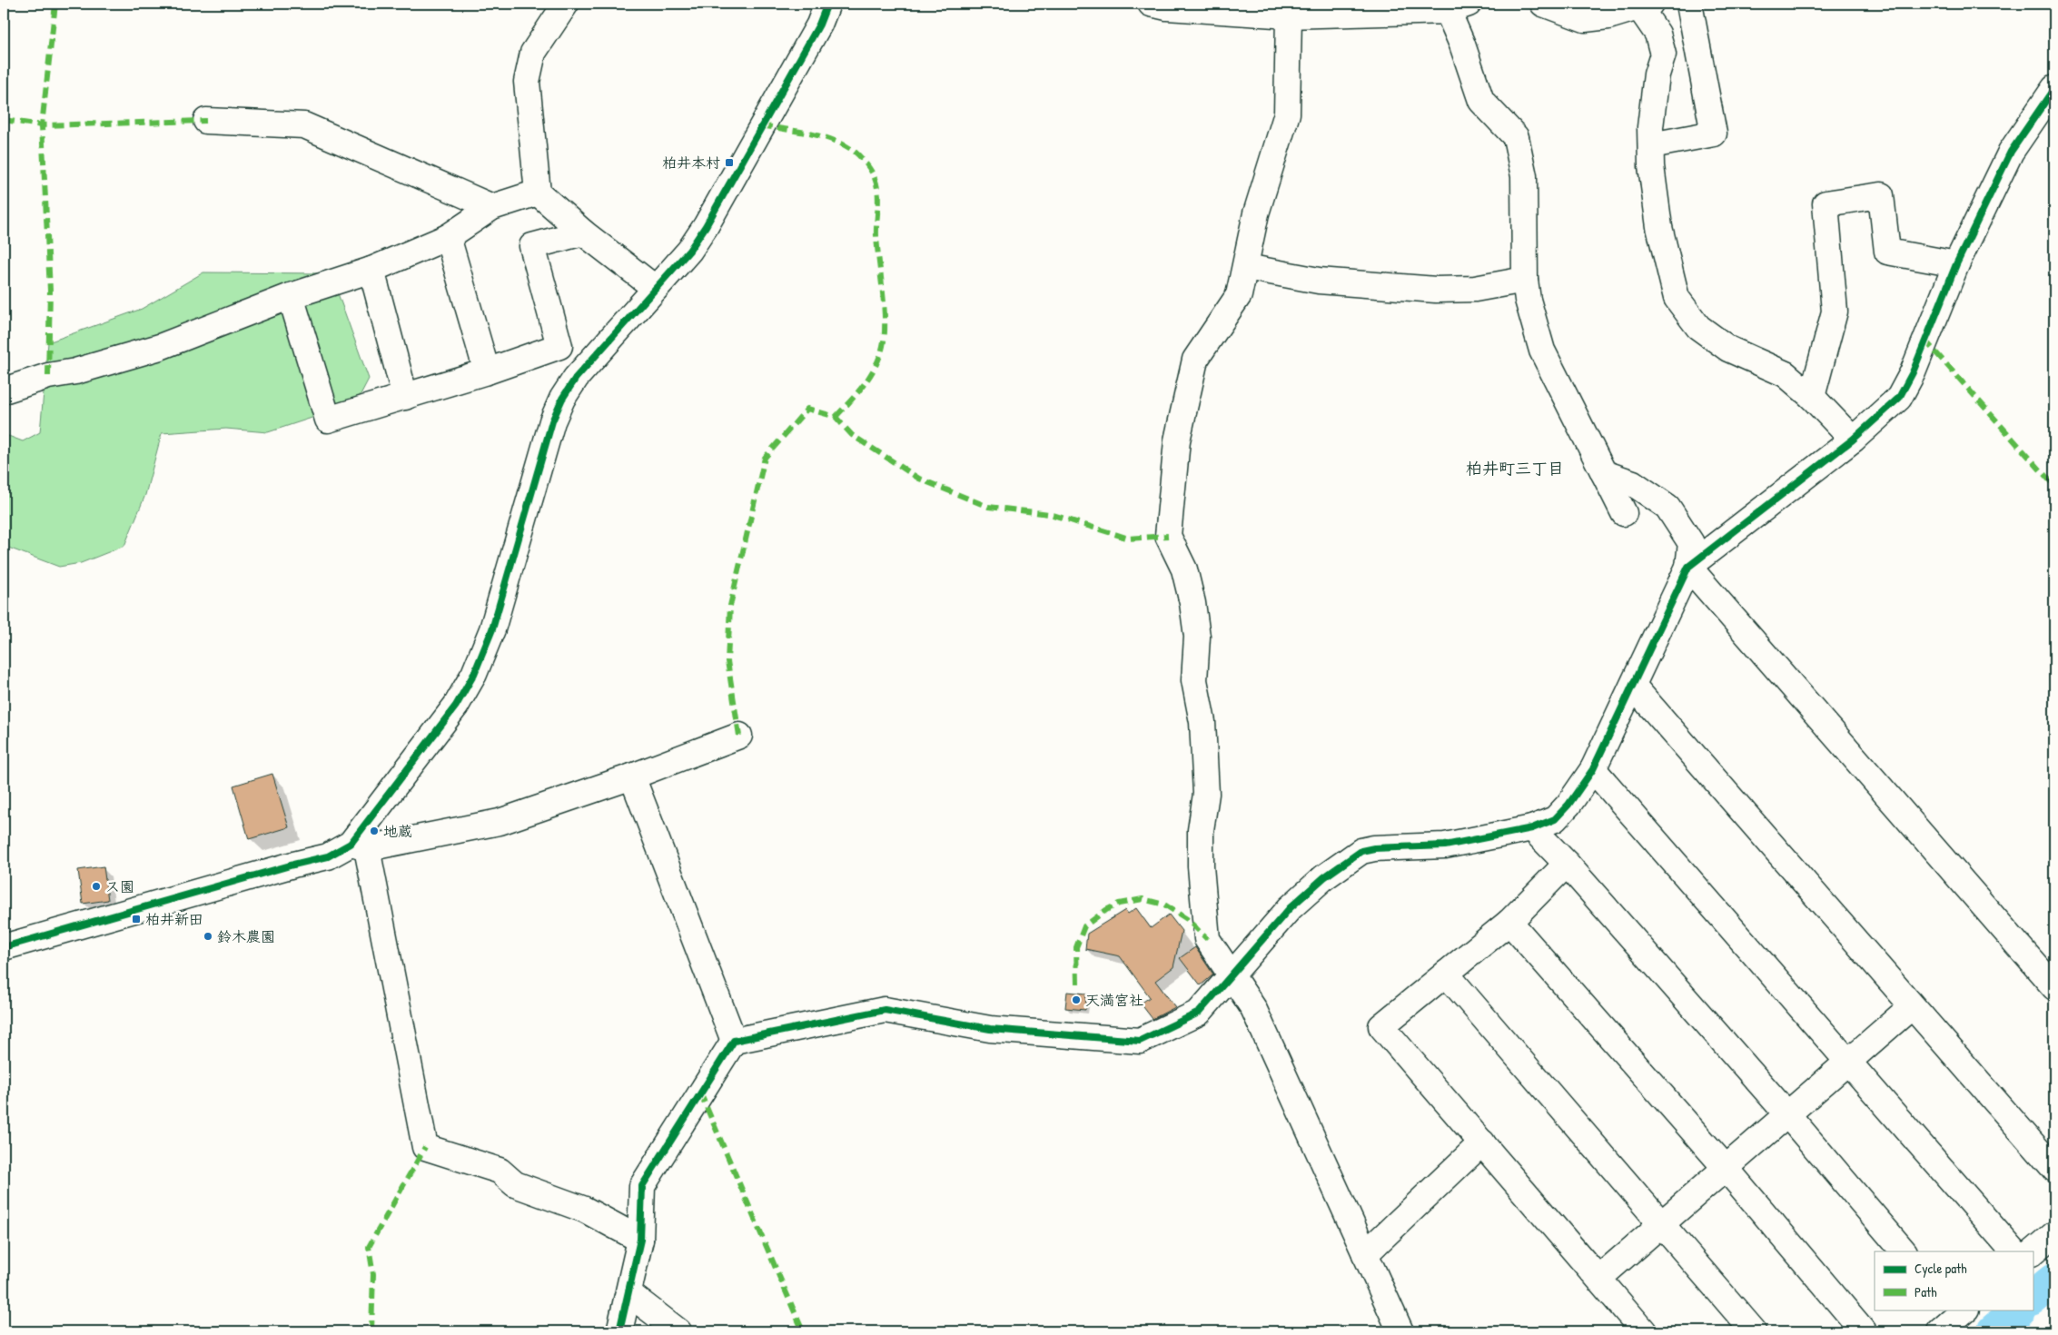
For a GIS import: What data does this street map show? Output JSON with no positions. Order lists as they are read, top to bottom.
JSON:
{
  "districts": ["柏井町三丁目"],
  "places": {
    "transit": ["柏井本村", "柏井新田"],
    "other": [
      "地蔵",
      "ス園",
      "鈴木農園",
      "天満宮社"
    ]
  },
  "legend": ["Cycle path", "Path"]
}
